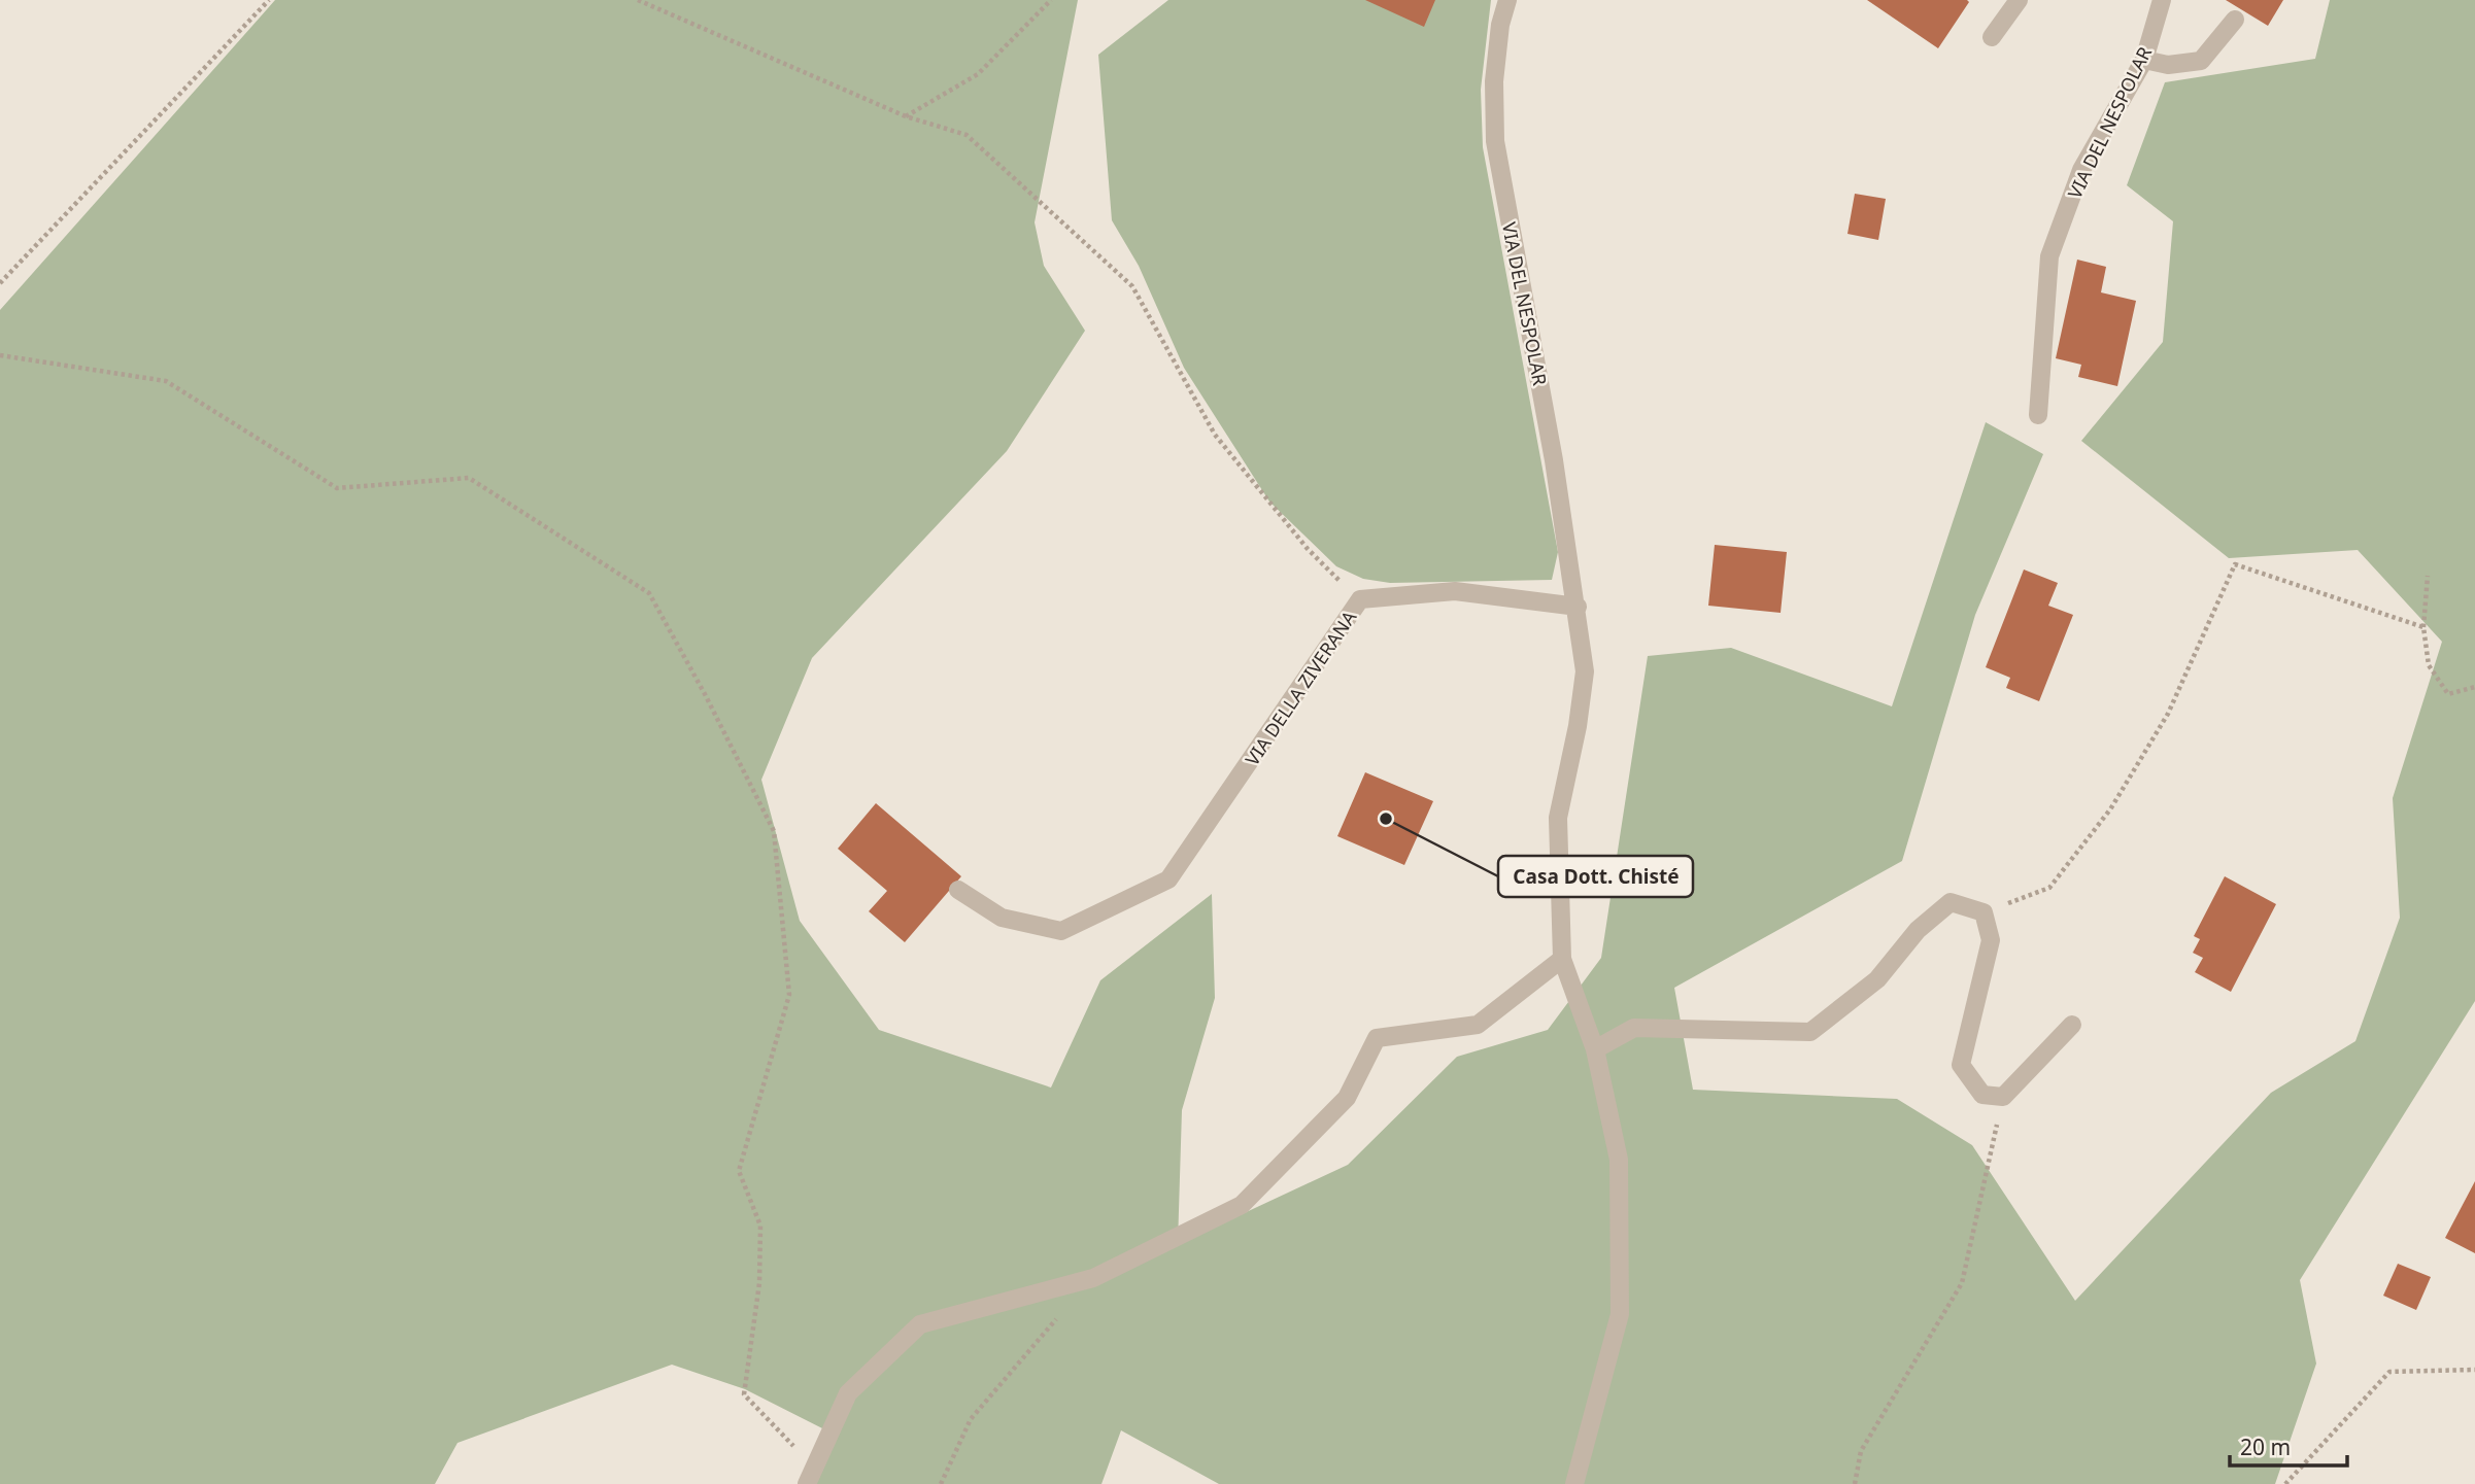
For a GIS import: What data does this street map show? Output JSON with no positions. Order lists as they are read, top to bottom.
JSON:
{
  "streets": {
    "street": ["VIA DEL NESPOLAR", "VIA DELLA ZIVERANA"]
  },
  "crossings": [
    ["VIA DEL NESPOLAR", "VIA DELLA ZIVERANA"]
  ],
  "places": ["Casa Dott. Chisté"],
  "scale_bar": "20 m"
}
